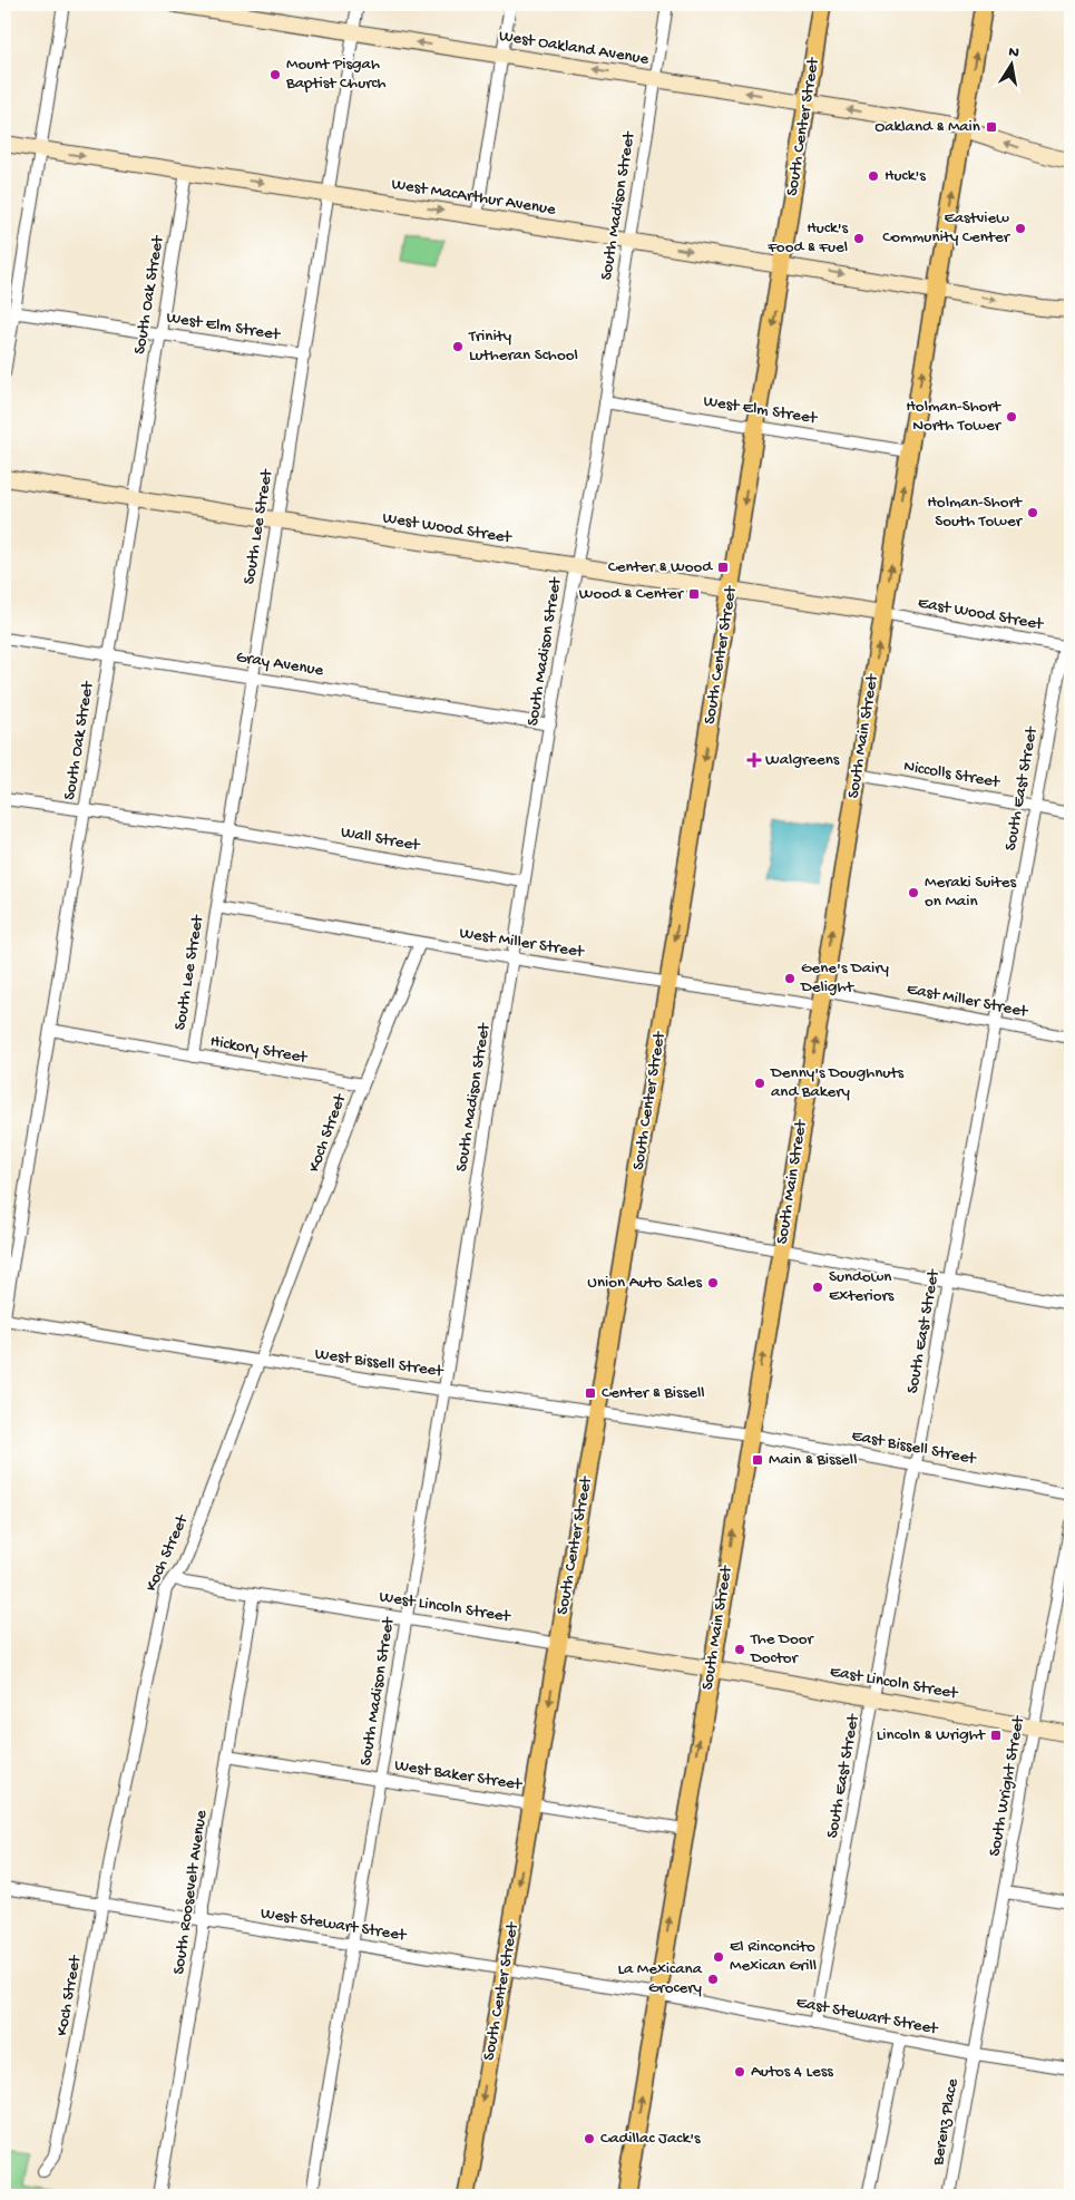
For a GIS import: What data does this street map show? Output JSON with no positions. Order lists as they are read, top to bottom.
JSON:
{
  "streets": {
    "main road": [
      "West Oakland Avenue",
      "South Center Street",
      "West MacArthur Avenue",
      "West Wood Street",
      "South Main Street",
      "West Lincoln Street",
      "East Lincoln Street"
    ],
    "street": [
      "South Madison Street",
      "South Oak Street",
      "West Elm Street",
      "South Lee Street",
      "East Wood Street",
      "Gray Avenue",
      "Niccolls Street",
      "South East Street",
      "Wall Street",
      "West Miller Street",
      "East Miller Street",
      "Hickory Street",
      "Koch Street",
      "West Bissell Street",
      "East Bissell Street",
      "West Baker Street",
      "South Wright Street",
      "South Roosevelt Avenue",
      "West Stewart Street",
      "East Stewart Street",
      "Berenz Place"
    ]
  },
  "crossings": [
    ["West Oakland Avenue", "South Center Street"],
    ["West Oakland Avenue", "South Madison Street"],
    ["West Oakland Avenue", "South Lee Street"],
    ["West Oakland Avenue", "South Main Street"],
    ["South Center Street", "West MacArthur Avenue"],
    ["South Center Street", "West Elm Street"],
    ["South Center Street", "West Wood Street"],
    ["South Center Street", "West Miller Street"],
    ["South Center Street", "West Bissell Street"],
    ["South Center Street", "West Lincoln Street"],
    ["South Center Street", "West Baker Street"],
    ["South Center Street", "West Stewart Street"],
    ["West MacArthur Avenue", "South Madison Street"],
    ["West MacArthur Avenue", "South Oak Street"],
    ["West MacArthur Avenue", "South Lee Street"],
    ["West MacArthur Avenue", "South Main Street"],
    ["South Madison Street", "West Elm Street"],
    ["South Madison Street", "West Wood Street"],
    ["South Madison Street", "Gray Avenue"],
    ["South Madison Street", "Wall Street"],
    ["South Madison Street", "West Miller Street"],
    ["South Madison Street", "West Bissell Street"],
    ["South Madison Street", "West Lincoln Street"],
    ["South Madison Street", "West Baker Street"],
    ["South Madison Street", "West Stewart Street"],
    ["South Oak Street", "West Elm Street"],
    ["South Oak Street", "West Wood Street"],
    ["South Oak Street", "Gray Avenue"],
    ["South Oak Street", "Hickory Street"],
    ["South Oak Street", "West Bissell Street"],
    ["West Elm Street", "South Lee Street"],
    ["West Elm Street", "South Main Street"],
    ["South Lee Street", "West Wood Street"],
    ["South Lee Street", "Gray Avenue"],
    ["South Lee Street", "Wall Street"],
    ["South Lee Street", "West Miller Street"],
    ["South Lee Street", "Hickory Street"],
    ["West Wood Street", "East Wood Street"],
    ["West Wood Street", "South Main Street"],
    ["East Wood Street", "South Main Street"],
    ["East Wood Street", "South East Street"],
    ["South Main Street", "Niccolls Street"],
    ["South Main Street", "West Miller Street"],
    ["South Main Street", "East Miller Street"],
    ["South Main Street", "West Bissell Street"],
    ["South Main Street", "East Bissell Street"],
    ["South Main Street", "West Lincoln Street"],
    ["South Main Street", "East Lincoln Street"],
    ["South Main Street", "West Baker Street"],
    ["South Main Street", "West Stewart Street"],
    ["South Main Street", "East Stewart Street"],
    ["Niccolls Street", "South East Street"],
    ["South East Street", "East Miller Street"],
    ["South East Street", "East Bissell Street"],
    ["South East Street", "East Lincoln Street"],
    ["South East Street", "East Stewart Street"],
    ["West Miller Street", "East Miller Street"],
    ["West Miller Street", "Koch Street"],
    ["Hickory Street", "Koch Street"],
    ["Koch Street", "West Bissell Street"],
    ["Koch Street", "West Lincoln Street"],
    ["Koch Street", "West Stewart Street"],
    ["West Bissell Street", "East Bissell Street"],
    ["West Lincoln Street", "East Lincoln Street"],
    ["West Lincoln Street", "South Roosevelt Avenue"],
    ["East Lincoln Street", "South Wright Street"],
    ["West Baker Street", "South Roosevelt Avenue"],
    ["South Wright Street", "East Stewart Street"],
    ["South Wright Street", "Berenz Place"],
    ["South Roosevelt Avenue", "West Stewart Street"],
    ["West Stewart Street", "East Stewart Street"],
    ["East Stewart Street", "Berenz Place"]
  ],
  "one_way": [
    "West Oakland Avenue",
    "South Center Street",
    "West MacArthur Avenue",
    "South Main Street"
  ],
  "places": {
    "other": [
      "Mount Pisgah Baptist Church",
      "Huck's",
      "Eastview Community Center",
      "Huck's Food & Fuel",
      "Trinity Lutheran School",
      "Holman-Short North Tower",
      "Holman-Short South Tower",
      "Meraki Suites on Main",
      "Gene's Dairy Delight",
      "Denny's Doughnuts and Bakery",
      "Union Auto Sales",
      "Sundown Exteriors",
      "The Door Doctor",
      "El Rinconcito Mexican Grill",
      "La Mexicana Grocery",
      "Autos 4 Less",
      "Cadillac Jack's"
    ],
    "transit": [
      "Oakland & Main",
      "Center & Wood",
      "Wood & Center",
      "Center & Bissell",
      "Main & Bissell",
      "Lincoln & Wright"
    ],
    "health": ["Walgreens"]
  },
  "north": "top"
}
